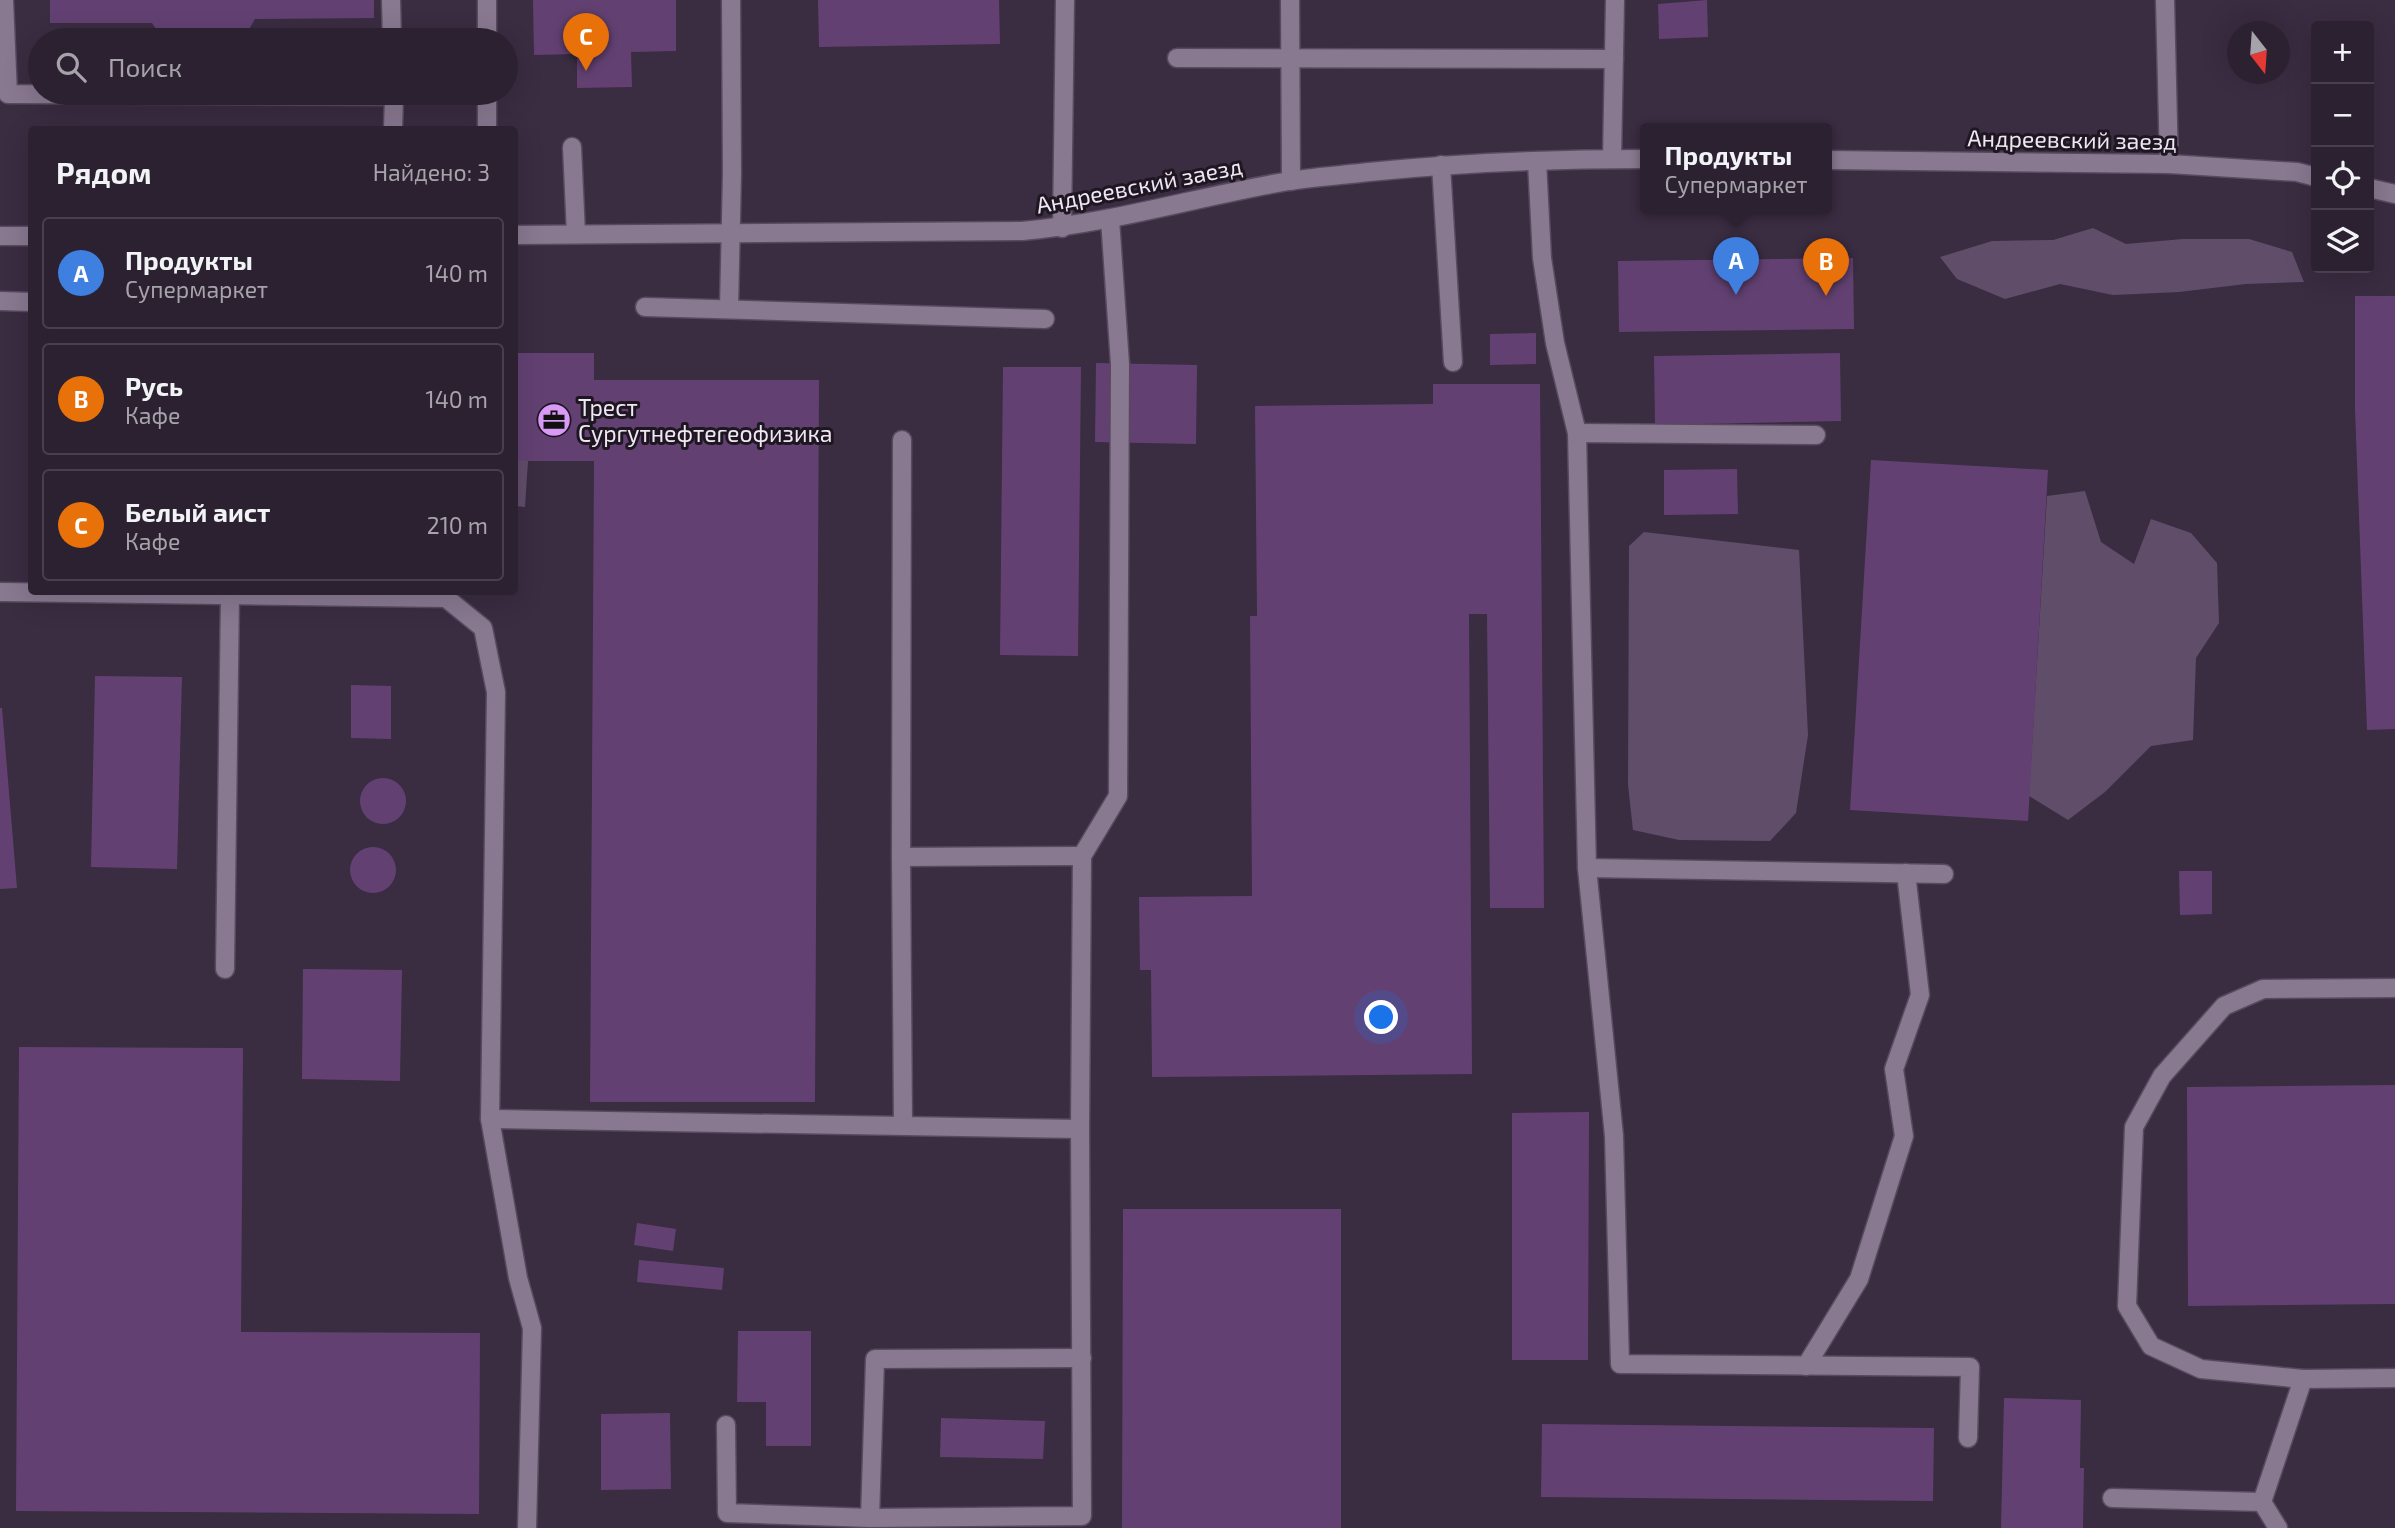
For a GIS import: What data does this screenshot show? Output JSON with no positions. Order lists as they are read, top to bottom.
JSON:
{
  "streets": {
    "street": ["Андреевский заезд"]
  },
  "places": {
    "office": ["Трест Сургутнефтегеофизика"]
  },
  "north": "bottom",
  "page": {
    "pins": ["C", "A", "B"],
    "map_buttons": ["+", "−"],
    "search": "Поиск",
    "popup": ["Продукты", "Супермаркет"],
    "heading": ["Рядом", "Найдено: 3"],
    "list": [
      {
        "mark": "A",
        "name": "Продукты",
        "note": "Супермаркет",
        "value": "140 m"
      },
      {
        "mark": "B",
        "name": "Русь",
        "note": "Кафе",
        "value": "140 m"
      },
      {
        "mark": "C",
        "name": "Белый аист",
        "note": "Кафе",
        "value": "210 m"
      }
    ]
  }
}
